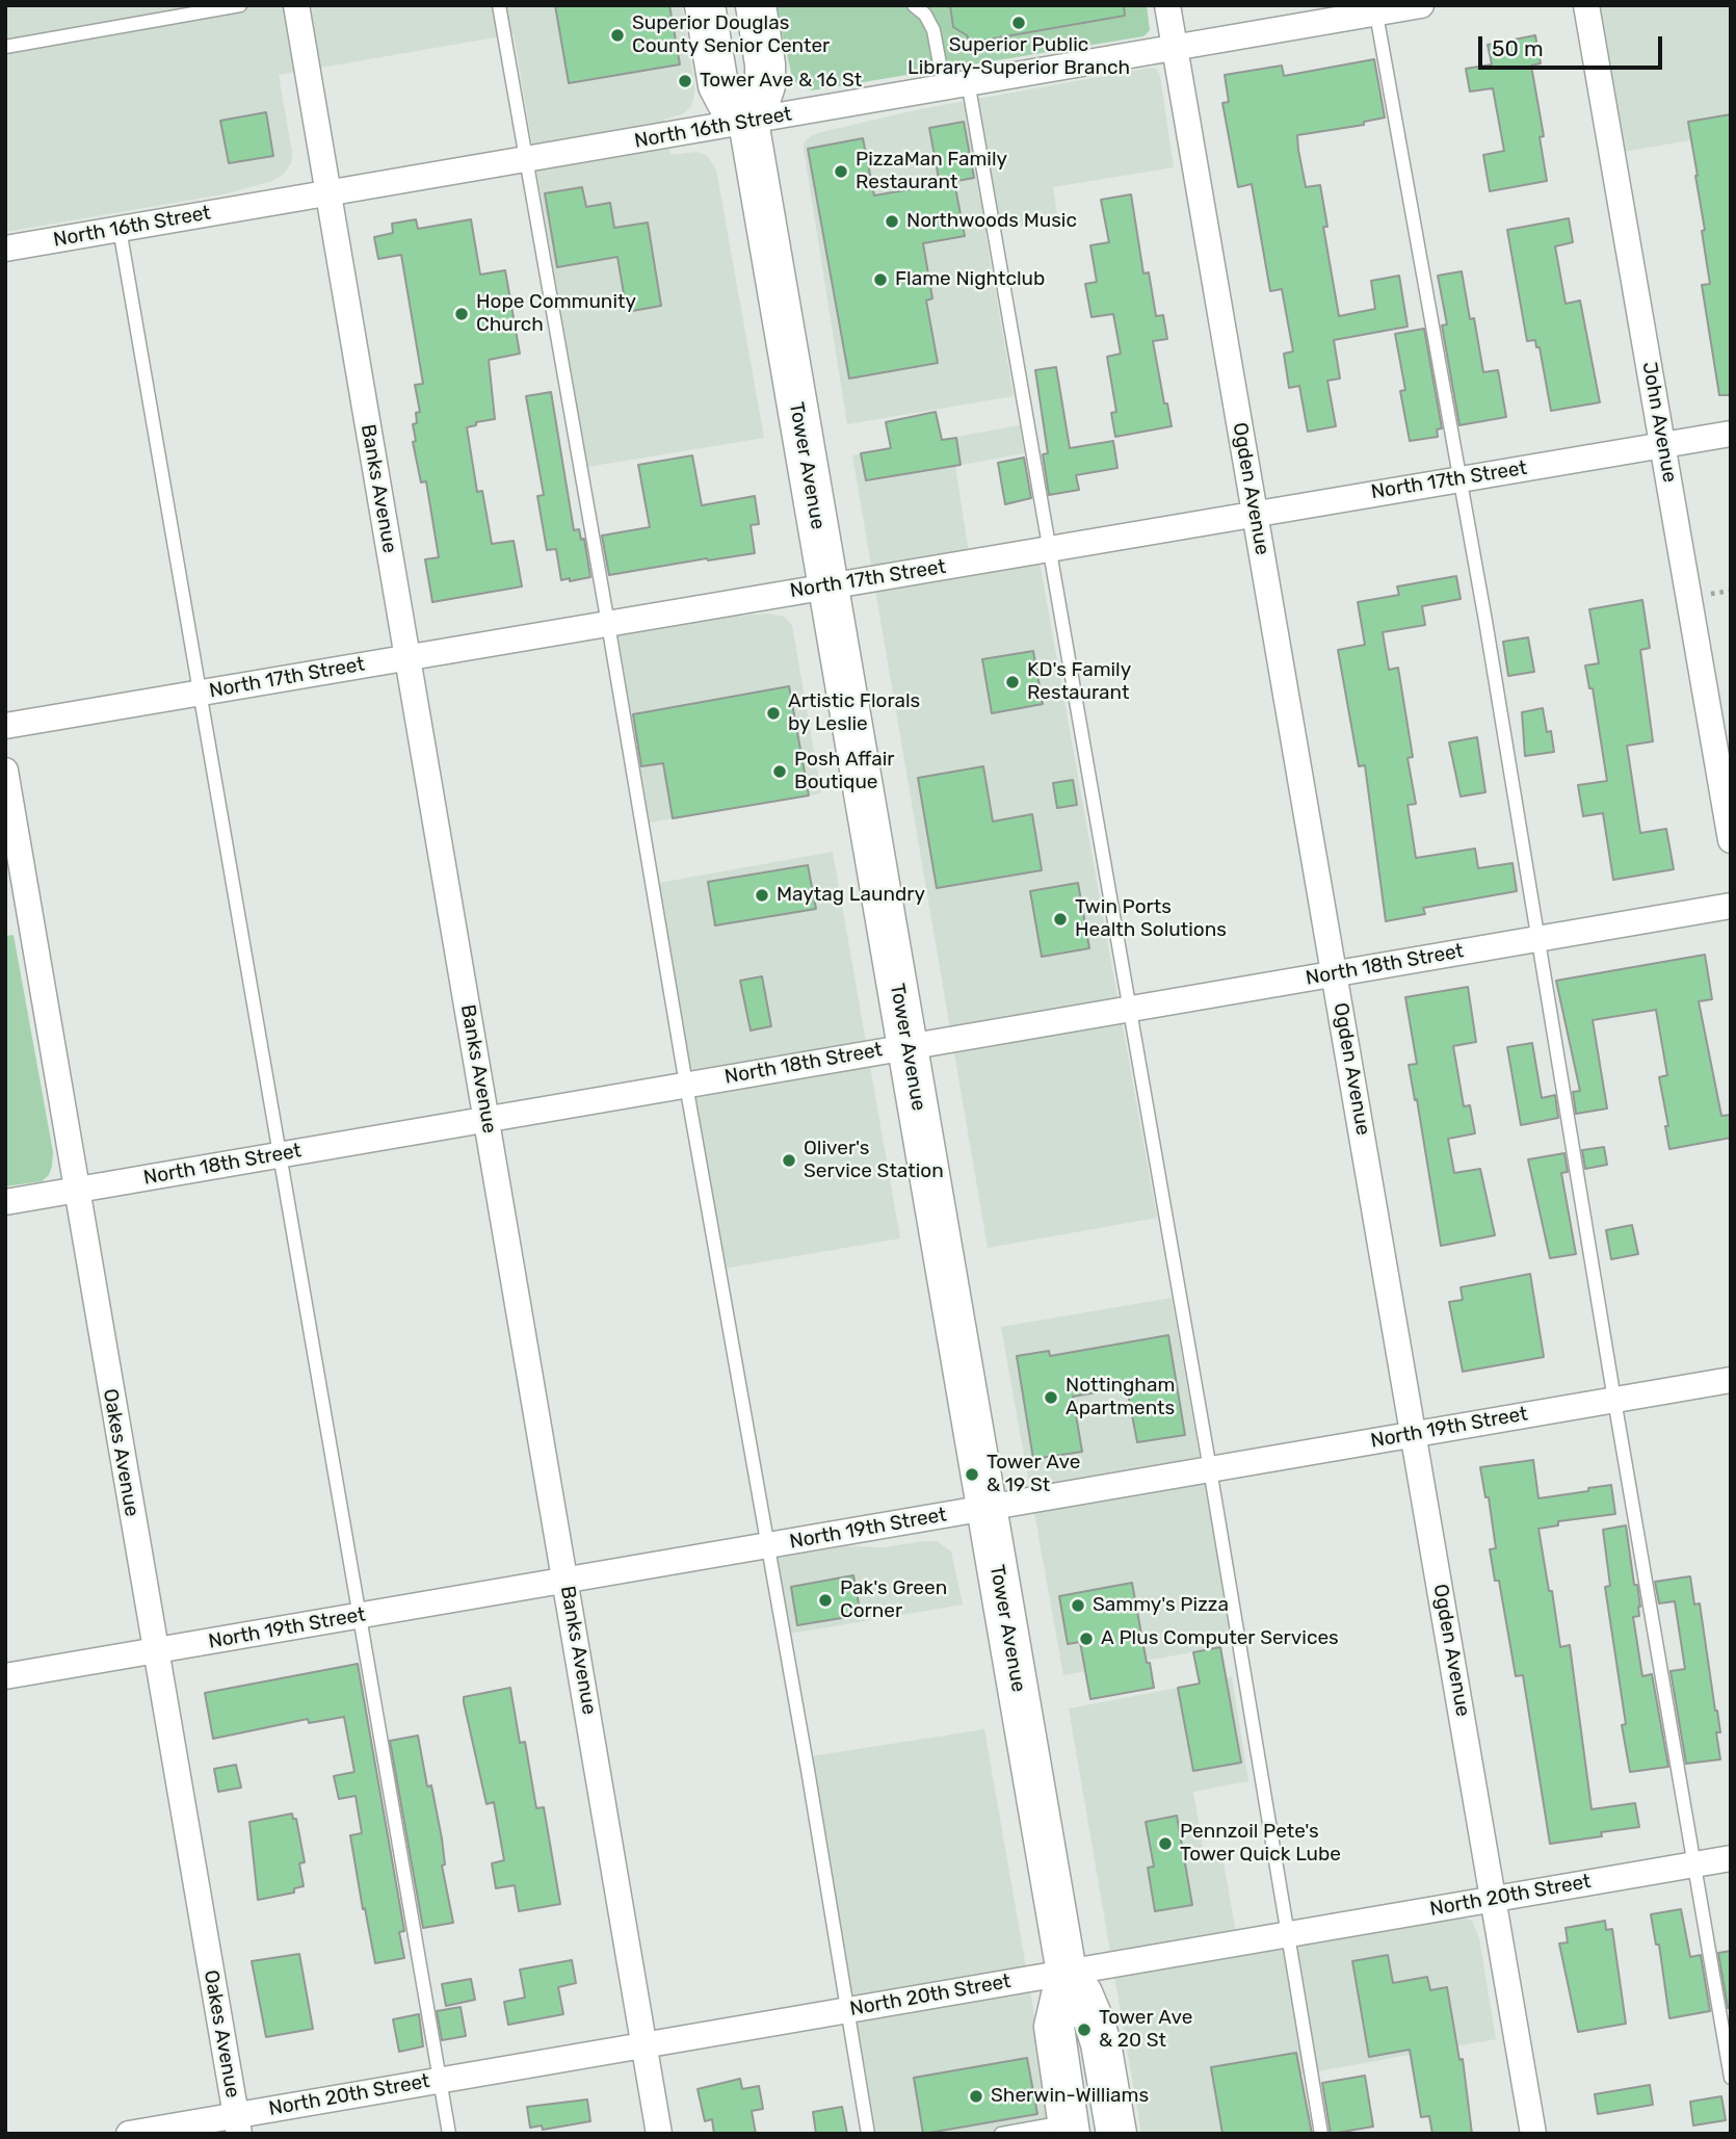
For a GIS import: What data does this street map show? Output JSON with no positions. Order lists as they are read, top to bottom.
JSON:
{
  "streets": {
    "main road": ["Tower Avenue"],
    "street": [
      "North 16th Street",
      "John Avenue",
      "North 17th Street",
      "Banks Avenue",
      "Ogden Avenue",
      "North 18th Street",
      "North 19th Street",
      "Oakes Avenue",
      "North 20th Street"
    ]
  },
  "crossings": [
    ["North 16th Street", "Tower Avenue"],
    ["North 16th Street", "Banks Avenue"],
    ["North 16th Street", "Ogden Avenue"],
    ["John Avenue", "North 17th Street"],
    ["Tower Avenue", "North 17th Street"],
    ["Tower Avenue", "North 18th Street"],
    ["Tower Avenue", "North 19th Street"],
    ["Tower Avenue", "North 20th Street"],
    ["North 17th Street", "Banks Avenue"],
    ["North 17th Street", "Ogden Avenue"],
    ["Banks Avenue", "North 18th Street"],
    ["Banks Avenue", "North 19th Street"],
    ["Banks Avenue", "North 20th Street"],
    ["Ogden Avenue", "North 18th Street"],
    ["Ogden Avenue", "North 19th Street"],
    ["Ogden Avenue", "North 20th Street"],
    ["North 18th Street", "Oakes Avenue"],
    ["North 19th Street", "Oakes Avenue"],
    ["Oakes Avenue", "North 20th Street"]
  ],
  "places": [
    "Superior Public Library-Superior Branch",
    "Superior Douglas County Senior Center",
    "Tower Ave & 16 St",
    "PizzaMan Family Restaurant",
    "Northwoods Music",
    "Flame Nightclub",
    "Hope Community Church",
    "KD's Family Restaurant",
    "Artistic Florals by Leslie",
    "Posh Affair Boutique",
    "Maytag Laundry",
    "Twin Ports Health Solutions",
    "Oliver's Service Station",
    "Nottingham Apartments",
    "Tower Ave & 19 St",
    "Pak's Green Corner",
    "Sammy's Pizza",
    "A Plus Computer Services",
    "Pennzoil Pete's Tower Quick Lube",
    "Tower Ave & 20 St",
    "Sherwin-Williams"
  ],
  "scale_bar": "50 m"
}
